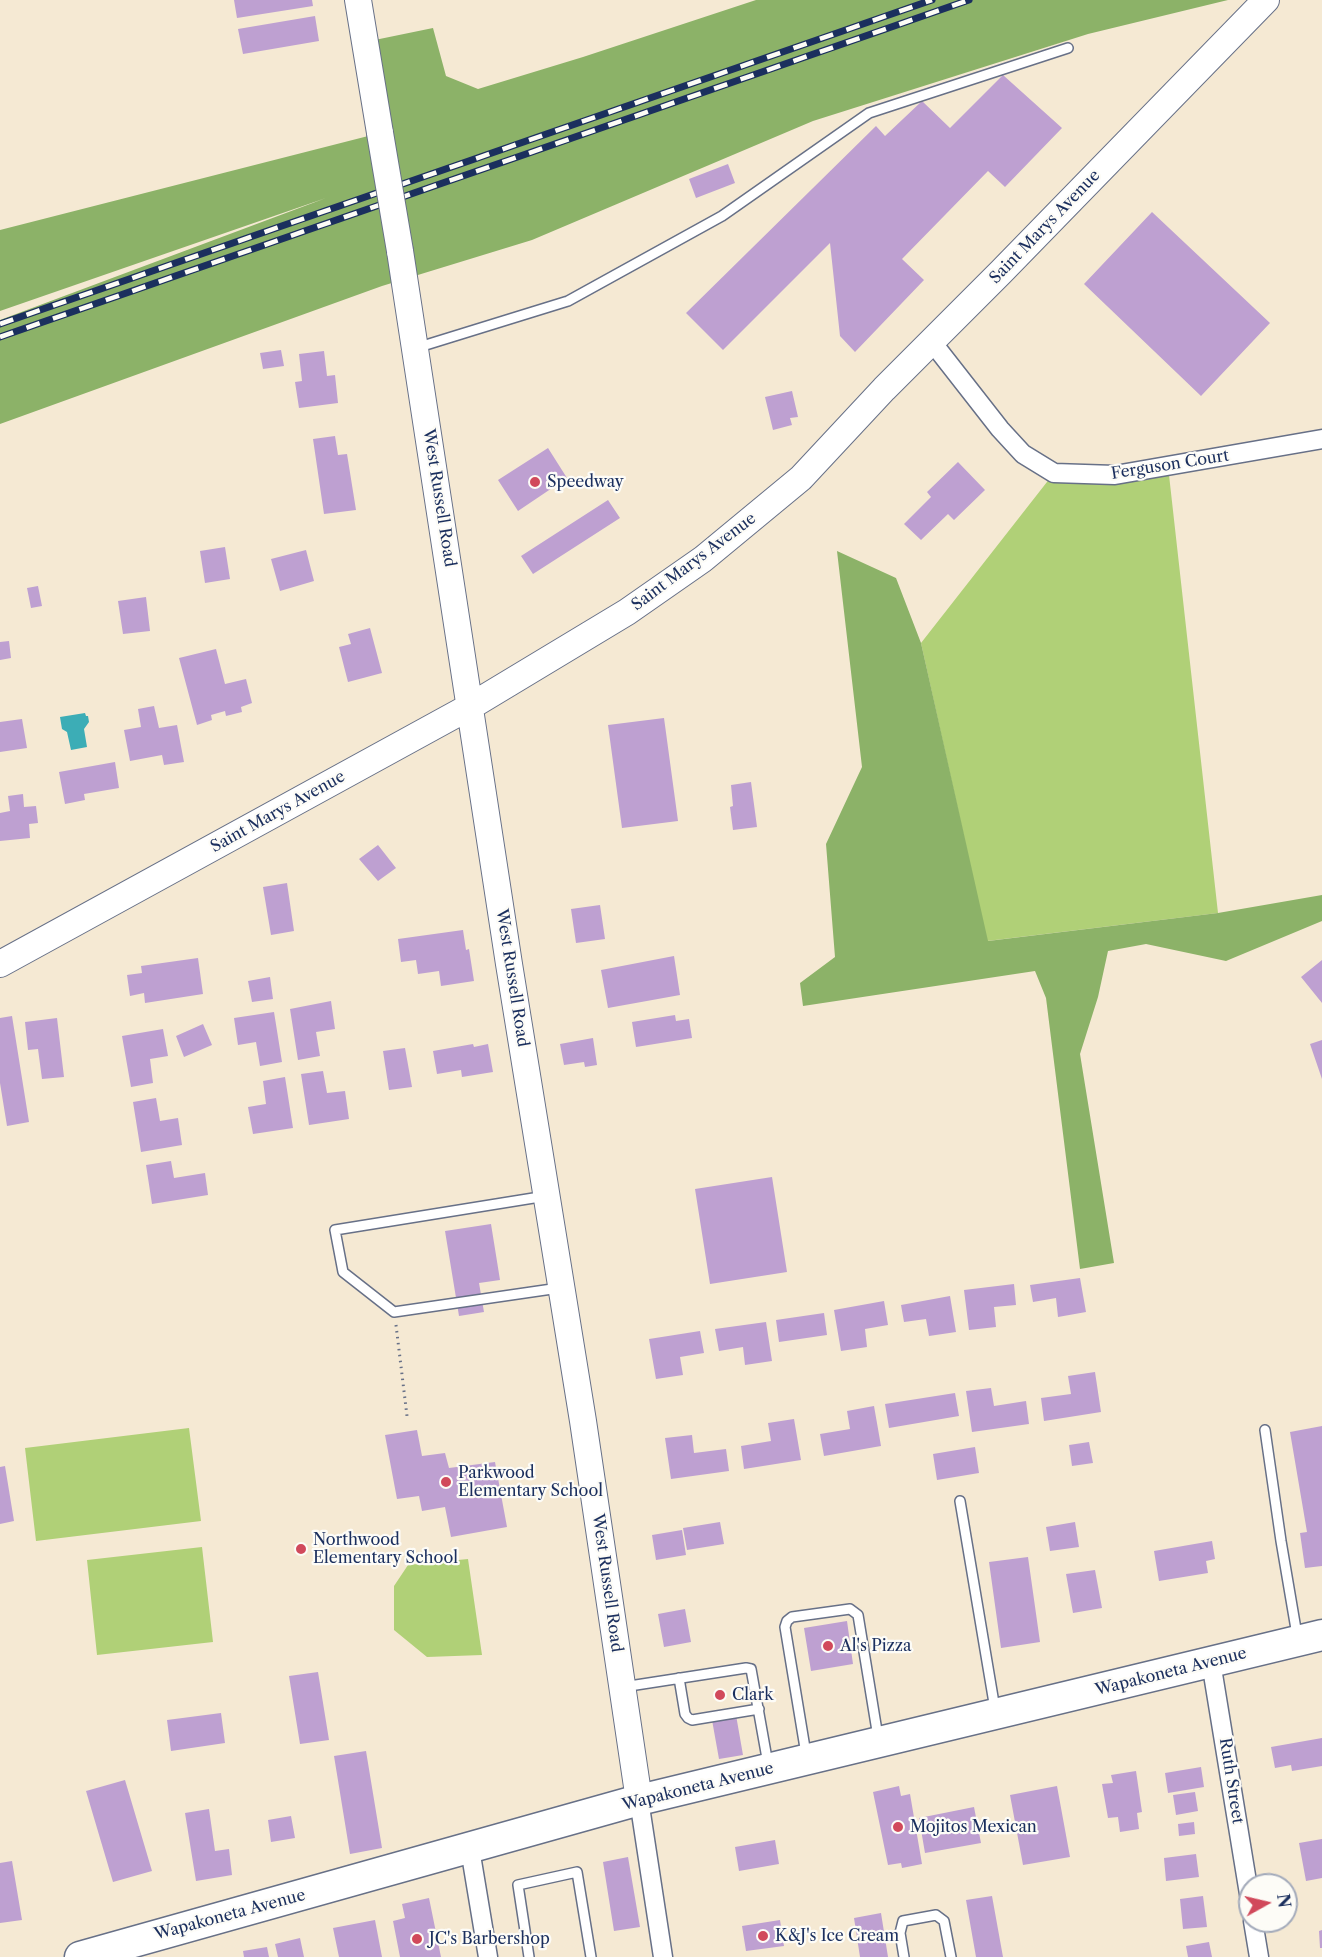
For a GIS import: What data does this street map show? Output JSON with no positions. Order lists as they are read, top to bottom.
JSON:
{
  "streets": {
    "main road": ["Saint Marys Avenue", "West Russell Road", "Wapakoneta Avenue"],
    "street": ["Ferguson Court", "Ruth Street"]
  },
  "crossings": [
    ["Saint Marys Avenue", "Ferguson Court"],
    ["Saint Marys Avenue", "West Russell Road"],
    ["West Russell Road", "Wapakoneta Avenue"],
    ["Wapakoneta Avenue", "Ruth Street"]
  ],
  "places": [
    "Speedway",
    "Parkwood Elementary School",
    "Northwood Elementary School",
    "Al's Pizza",
    "Clark",
    "Mojitos Mexican",
    "K&J's Ice Cream",
    "JC's Barbershop"
  ],
  "north": "right"
}
